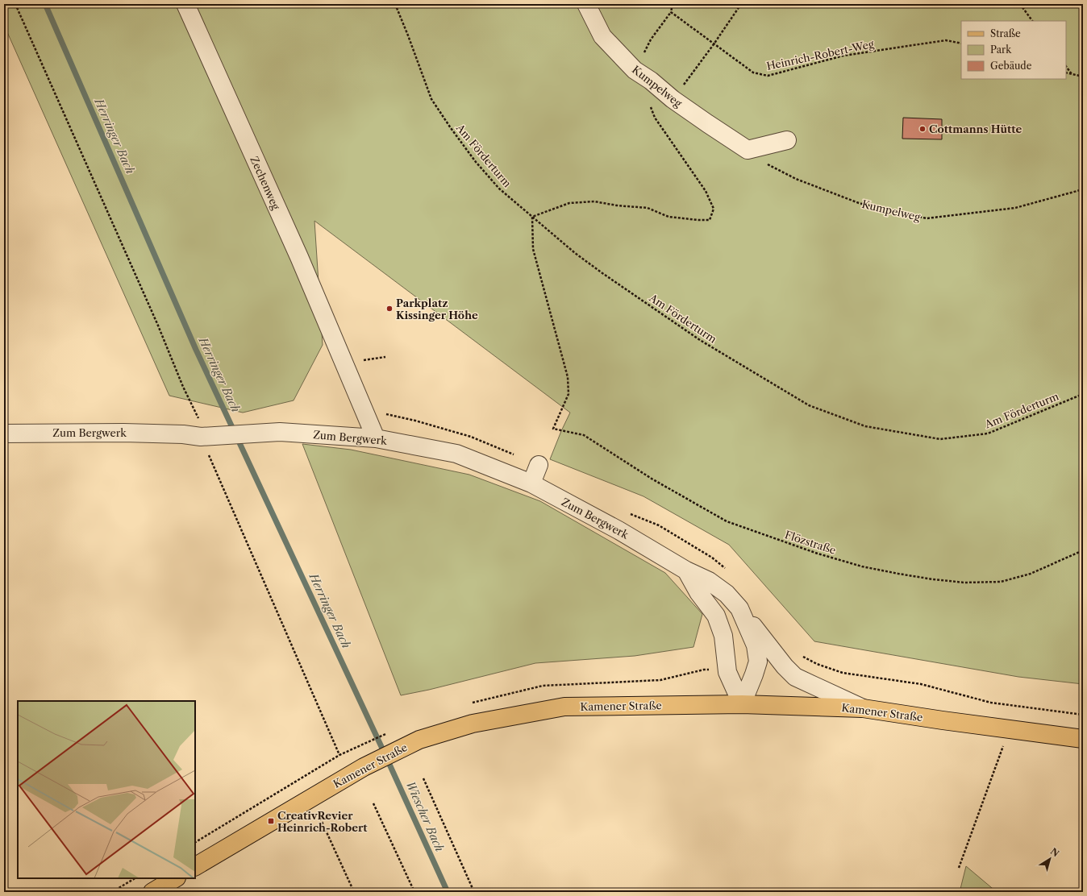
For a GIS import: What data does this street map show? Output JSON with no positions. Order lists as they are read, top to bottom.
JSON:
{
  "streets": {
    "main road": ["Kamener Straße"],
    "street": ["Kumpelweg", "Zechenweg", "Zum Bergwerk"],
    "path": ["Heinrich-Robert-Weg", "Am Förderturm", "Flözstraße"]
  },
  "crossings": [
    ["Am Förderturm", "Flözstraße"],
    ["Zechenweg", "Zum Bergwerk"],
    ["Zum Bergwerk", "Kamener Straße"]
  ],
  "water": ["Herringer Bach", "Wiescher Bach"],
  "places": {
    "other": ["Cottmanns Hütte", "Parkplatz Kissinger Höhe"],
    "transit": ["CreativRevier Heinrich-Robert"]
  },
  "legend": ["Straße", "Park", "Gebäude"],
  "north": "top right"
}
